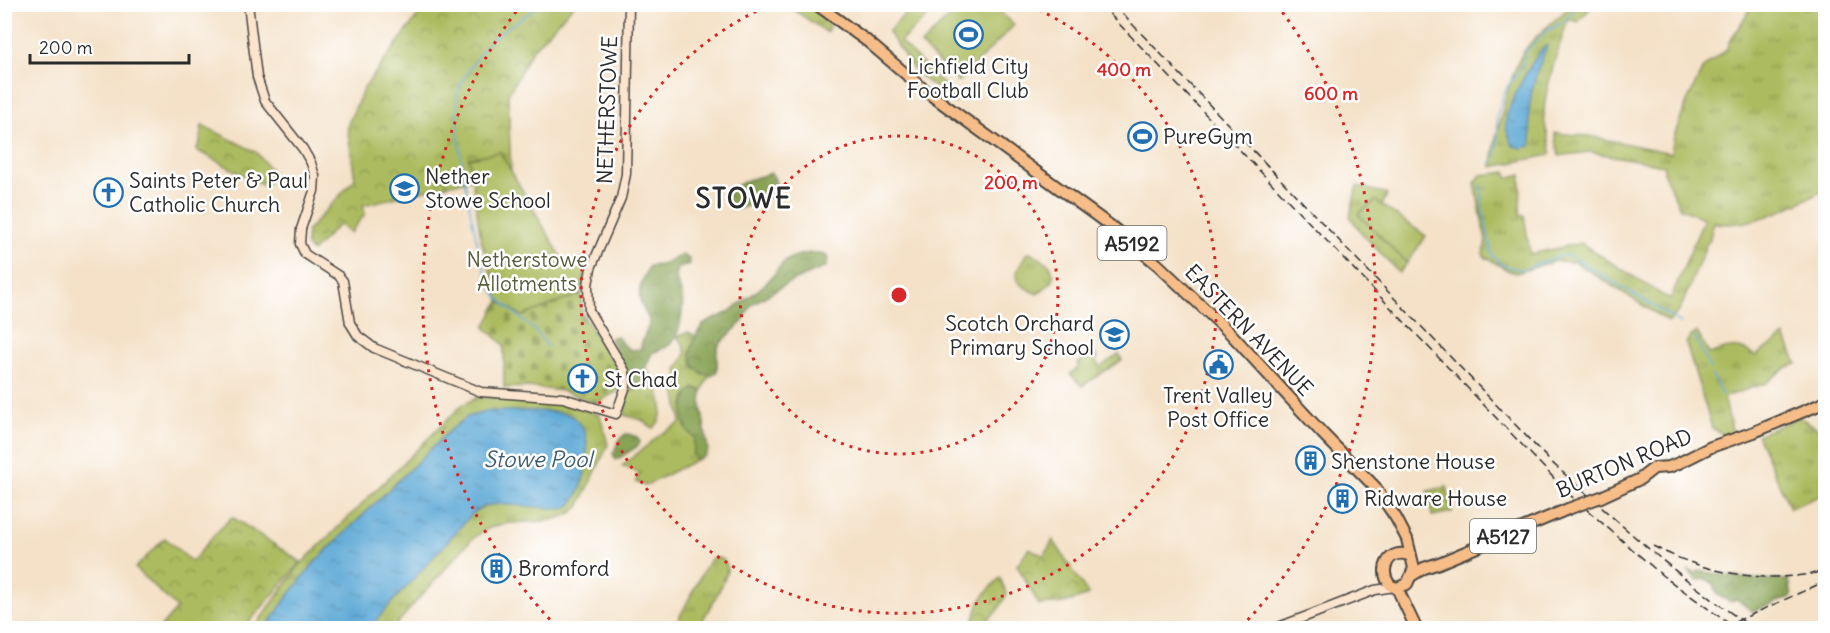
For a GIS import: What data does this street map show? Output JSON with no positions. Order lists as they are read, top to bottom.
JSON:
{
  "streets": {
    "highway": [
      "A5192",
      "EASTERN AVENUE",
      "BURTON ROAD",
      "A5127"
    ],
    "street": ["NETHERSTOWE"]
  },
  "crossings": [
    ["EASTERN AVENUE", "A5127"],
    ["BURTON ROAD", "A5127"]
  ],
  "districts": ["STOWE"],
  "water": ["Stowe Pool"],
  "parks": ["Netherstowe Allotments"],
  "places": {
    "sports": ["Lichfield City Football Club", "PureGym"],
    "school or university": ["Nether Stowe School", "Scotch Orchard Primary School"],
    "church": ["Saints Peter & Paul Catholic Church", "St Chad"],
    "public building": ["Trent Valley Post Office"],
    "building": ["Shenstone House", "Ridware House", "Bromford"]
  },
  "scale_bar": "200 m",
  "rings": ["400 m", "600 m", "200 m"]
}
